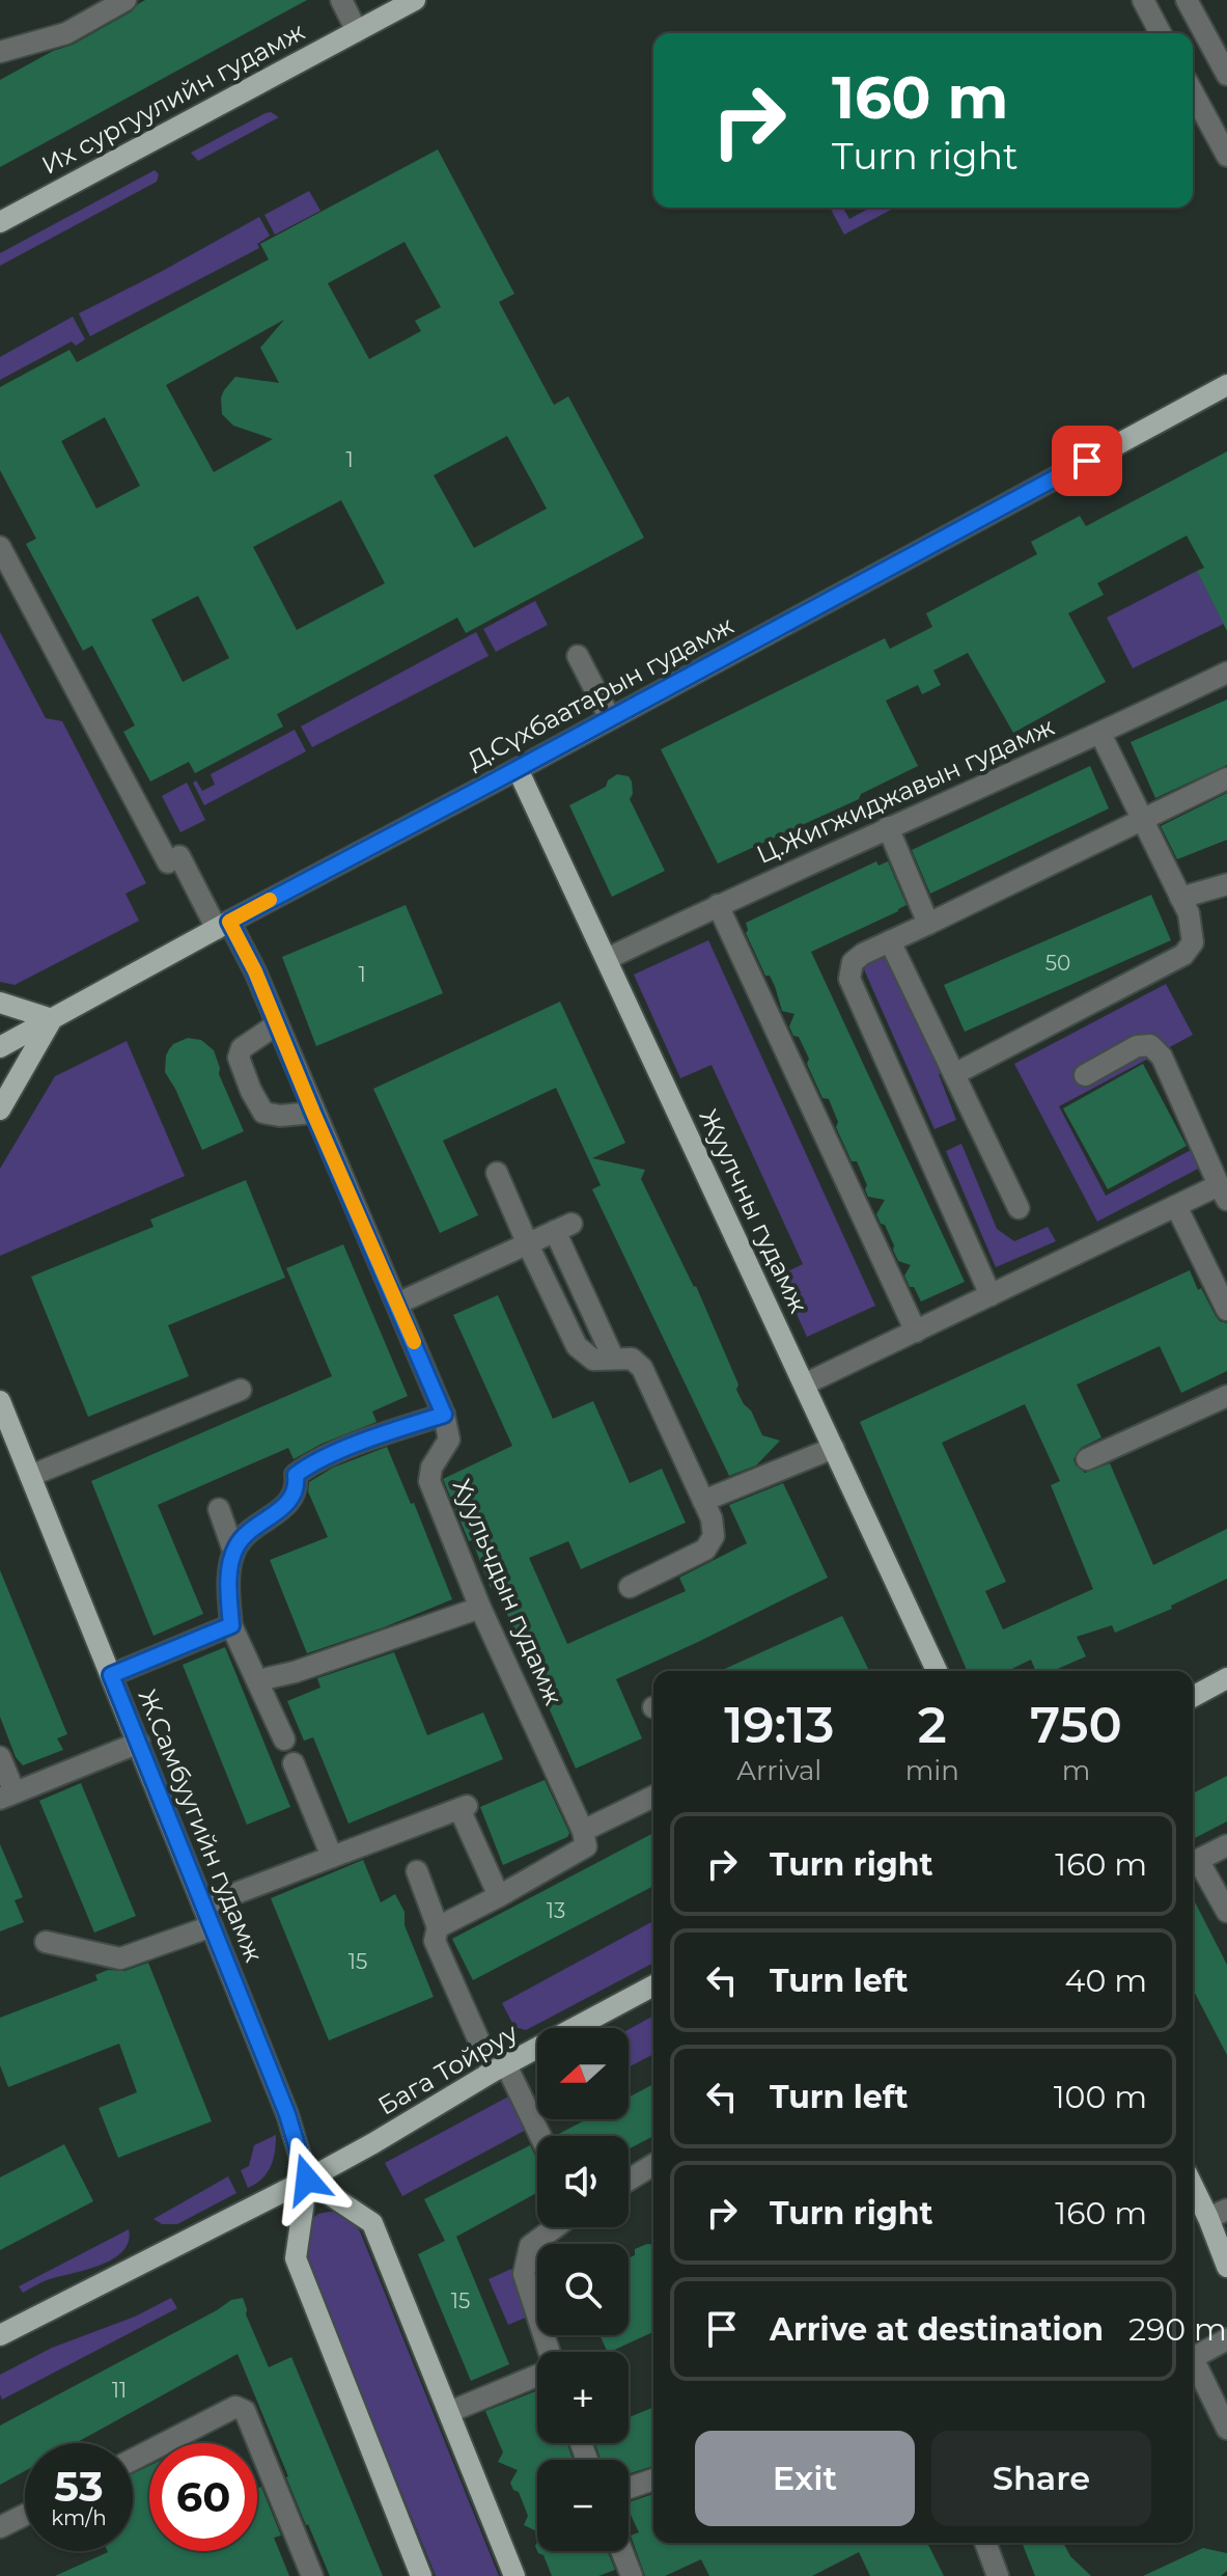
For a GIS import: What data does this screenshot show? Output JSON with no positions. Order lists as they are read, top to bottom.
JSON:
{
  "streets": {
    "main road": [
      "Их сургуулийн гудамж",
      "Д.Сүхбаатарын гудамж",
      "Жуулчны гудамж",
      "Ж.Самбуугийн гудамж",
      "Бага Тойруу"
    ],
    "street": ["Ц.Жигжиджавын гудамж", "Хуульчдын гудамж"]
  },
  "crossings": [
    ["Д.Сүхбаатарын гудамж", "Жуулчны гудамж"],
    ["Д.Сүхбаатарын гудамж", "Хуульчдын гудамж"],
    ["Ц.Жигжиджавын гудамж", "Жуулчны гудамж"],
    ["Ж.Самбуугийн гудамж", "Бага Тойруу"]
  ],
  "house_numbers": [
    "1",
    "50",
    "1",
    "13",
    "15",
    "15",
    "11"
  ],
  "north": "left",
  "page": {
    "turn": ["160 m", "Turn right"],
    "eta": [
      "19:13",
      "Arrival",
      "2",
      "min",
      "750",
      "m"
    ],
    "list": [
      {
        "name": "Turn right",
        "value": "160 m"
      },
      {
        "name": "Turn left",
        "value": "40 m"
      },
      {
        "name": "Turn left",
        "value": "100 m"
      },
      {
        "name": "Turn right",
        "value": "160 m"
      },
      {
        "name": "Arrive at destination",
        "value": "290 m"
      }
    ],
    "map_buttons": ["+", "−"],
    "buttons": ["Exit", "Share"],
    "speed": "53 km/h",
    "limit": "60"
  }
}
